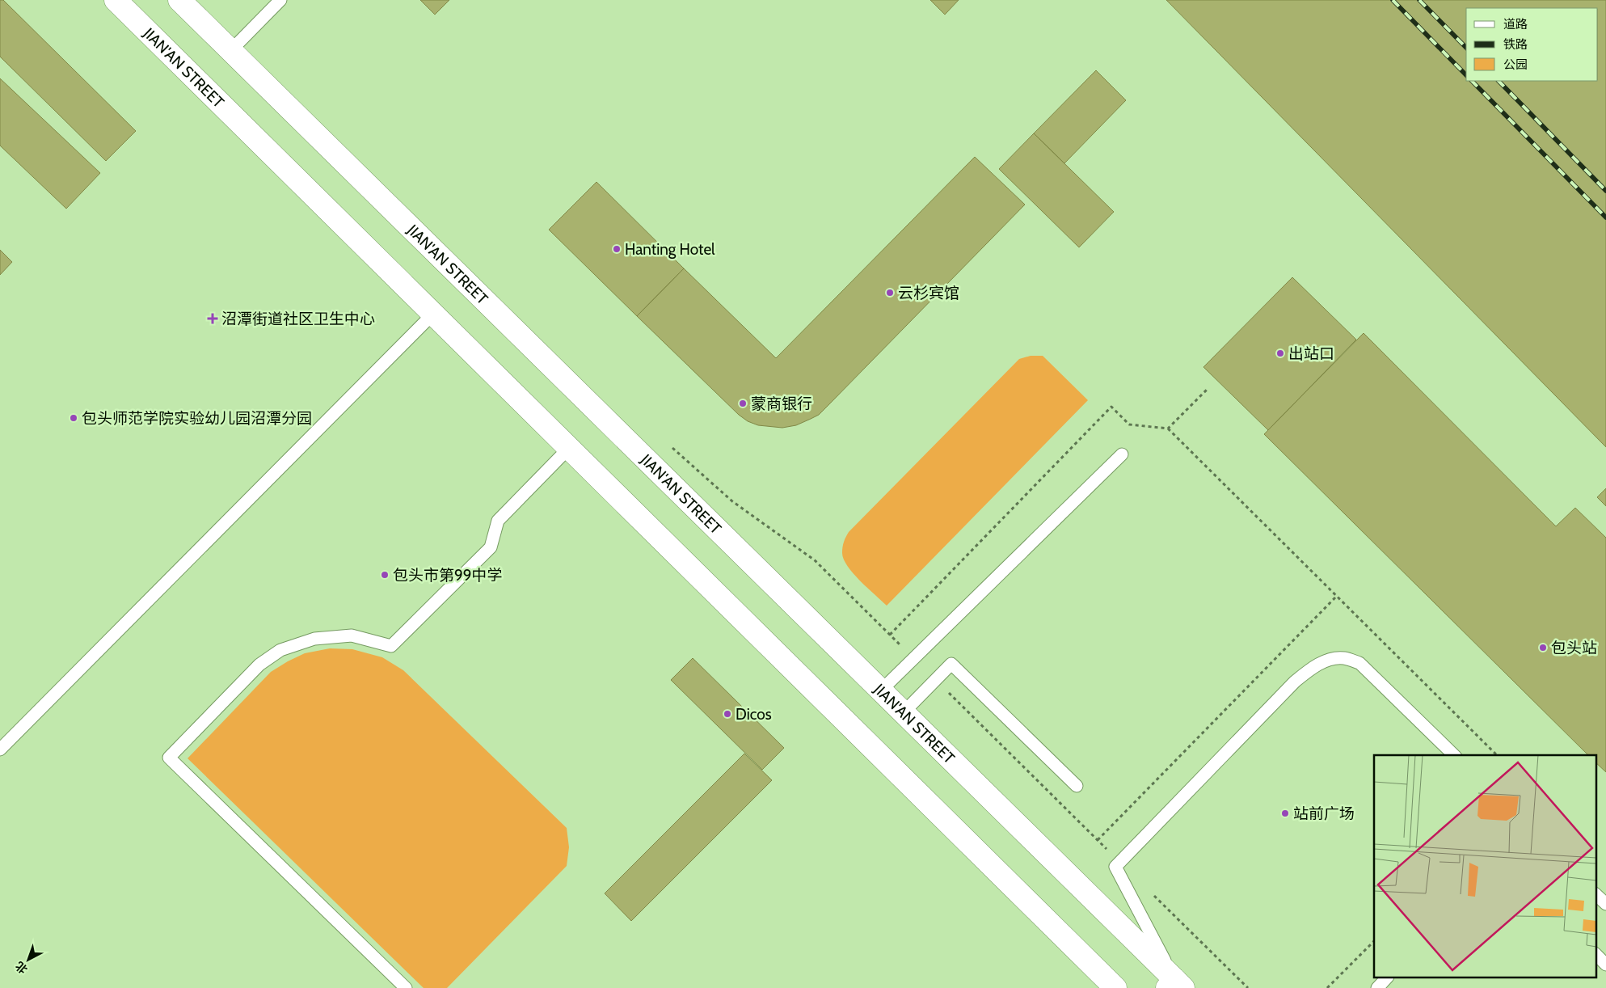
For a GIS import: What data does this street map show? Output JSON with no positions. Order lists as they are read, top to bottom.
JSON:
{
  "streets": {
    "main road": ["JIAN'AN STREET"]
  },
  "places": {
    "other": [
      "Hanting Hotel",
      "云杉宾馆",
      "出站口",
      "蒙商银行",
      "包头师范学院实验幼儿园沼潭分园",
      "包头市第99中学",
      "包头站",
      "Dicos",
      "站前广场"
    ],
    "health": ["沼潭街道社区卫生中心"]
  },
  "legend": ["道路", "铁路", "公园"],
  "north": "bottom left"
}
